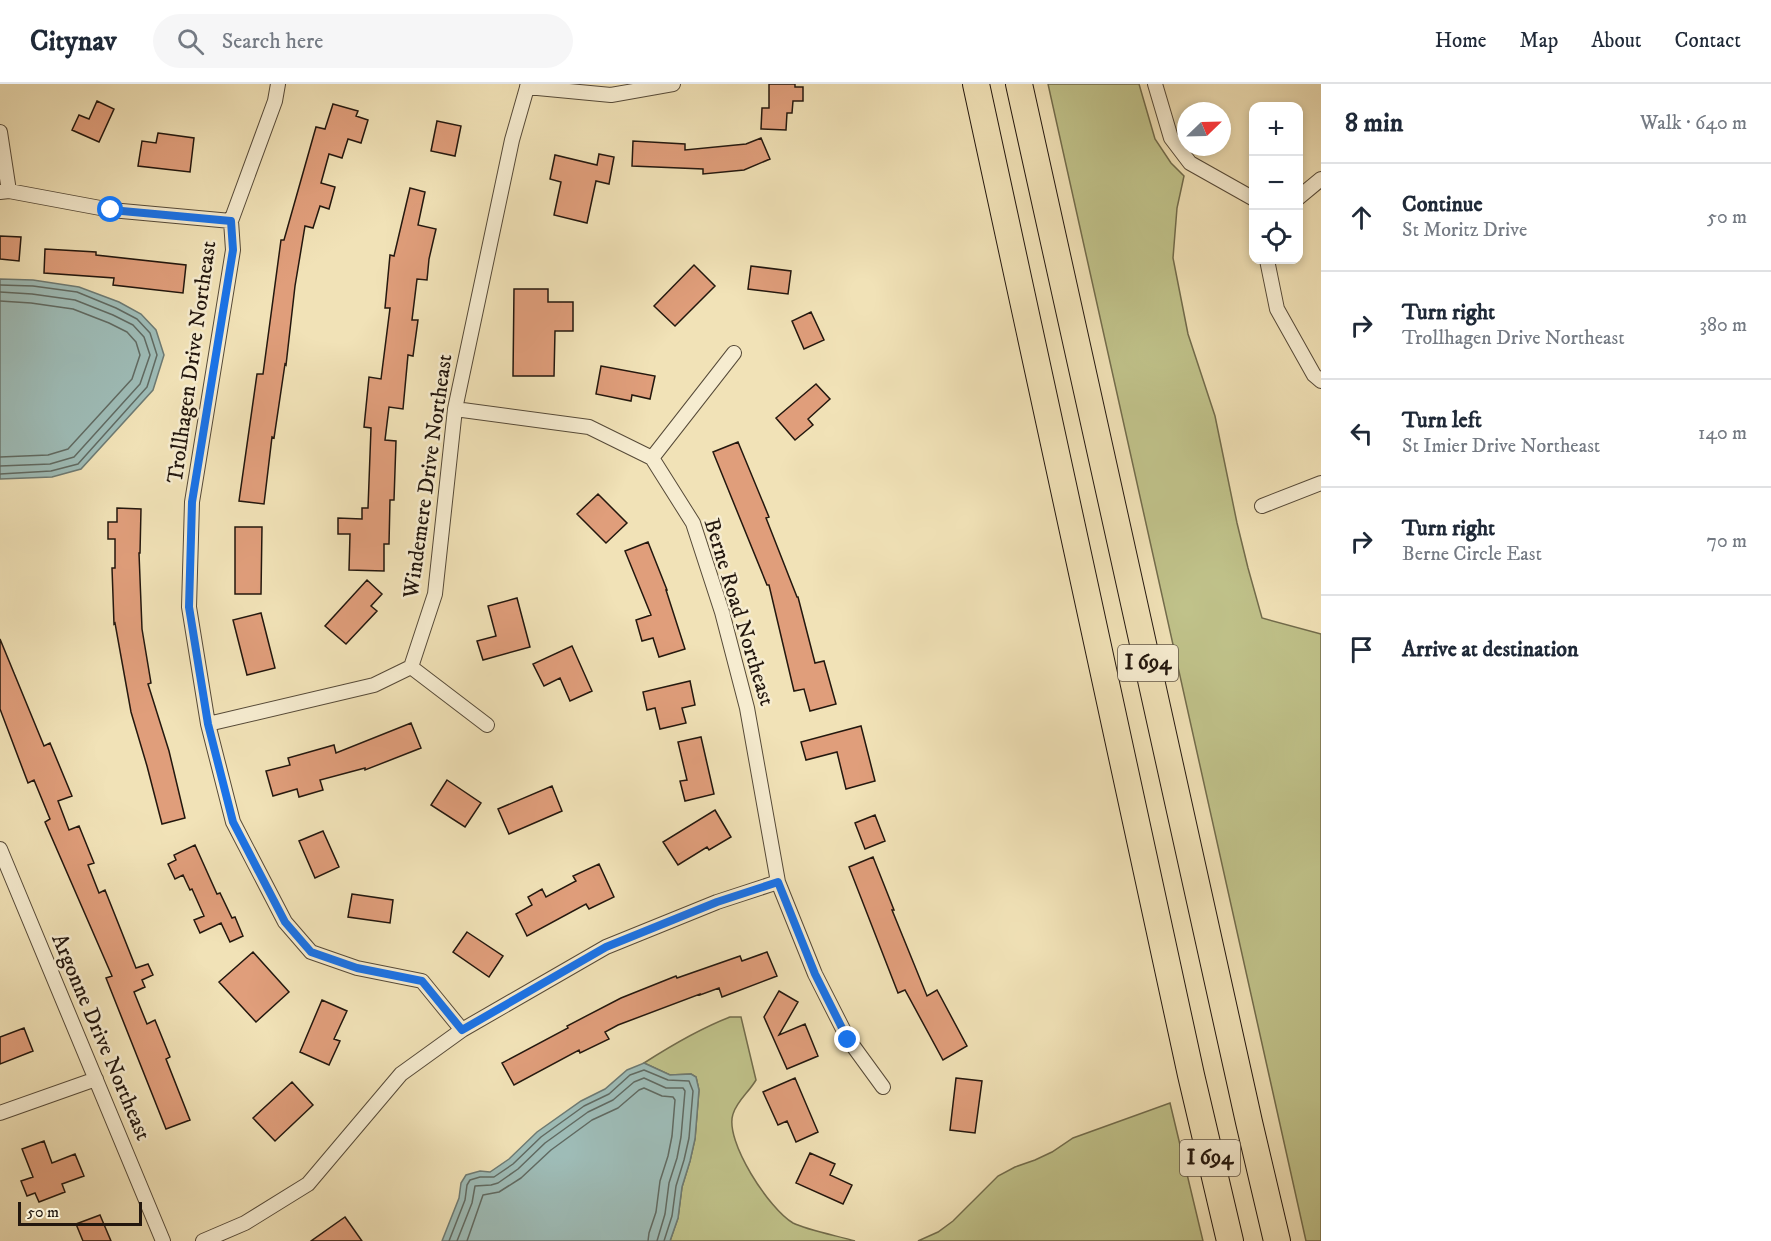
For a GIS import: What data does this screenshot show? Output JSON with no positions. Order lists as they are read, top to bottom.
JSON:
{
  "streets": {
    "highway": ["I 694"],
    "street": [
      "Trollhagen Drive Northeast",
      "Windemere Drive Northeast",
      "Berne Road Northeast",
      "Argonne Drive Northeast"
    ]
  },
  "scale_bar": "50 m",
  "north": "top right",
  "page": {
    "header": "Citynav",
    "search": "Search here",
    "nav": [
      "Home",
      "Map",
      "About",
      "Contact"
    ],
    "heading": ["8 min", "Walk · 640 m"],
    "map_buttons": ["+", "−"],
    "list": [
      ["Continue", "St Moritz Drive", "50 m"],
      ["Turn right", "Trollhagen Drive Northeast", "380 m"],
      ["Turn left", "St Imier Drive Northeast", "140 m"],
      ["Turn right", "Berne Circle East", "70 m"],
      "Arrive at destination"
    ],
    "scale": "50 m"
  }
}
